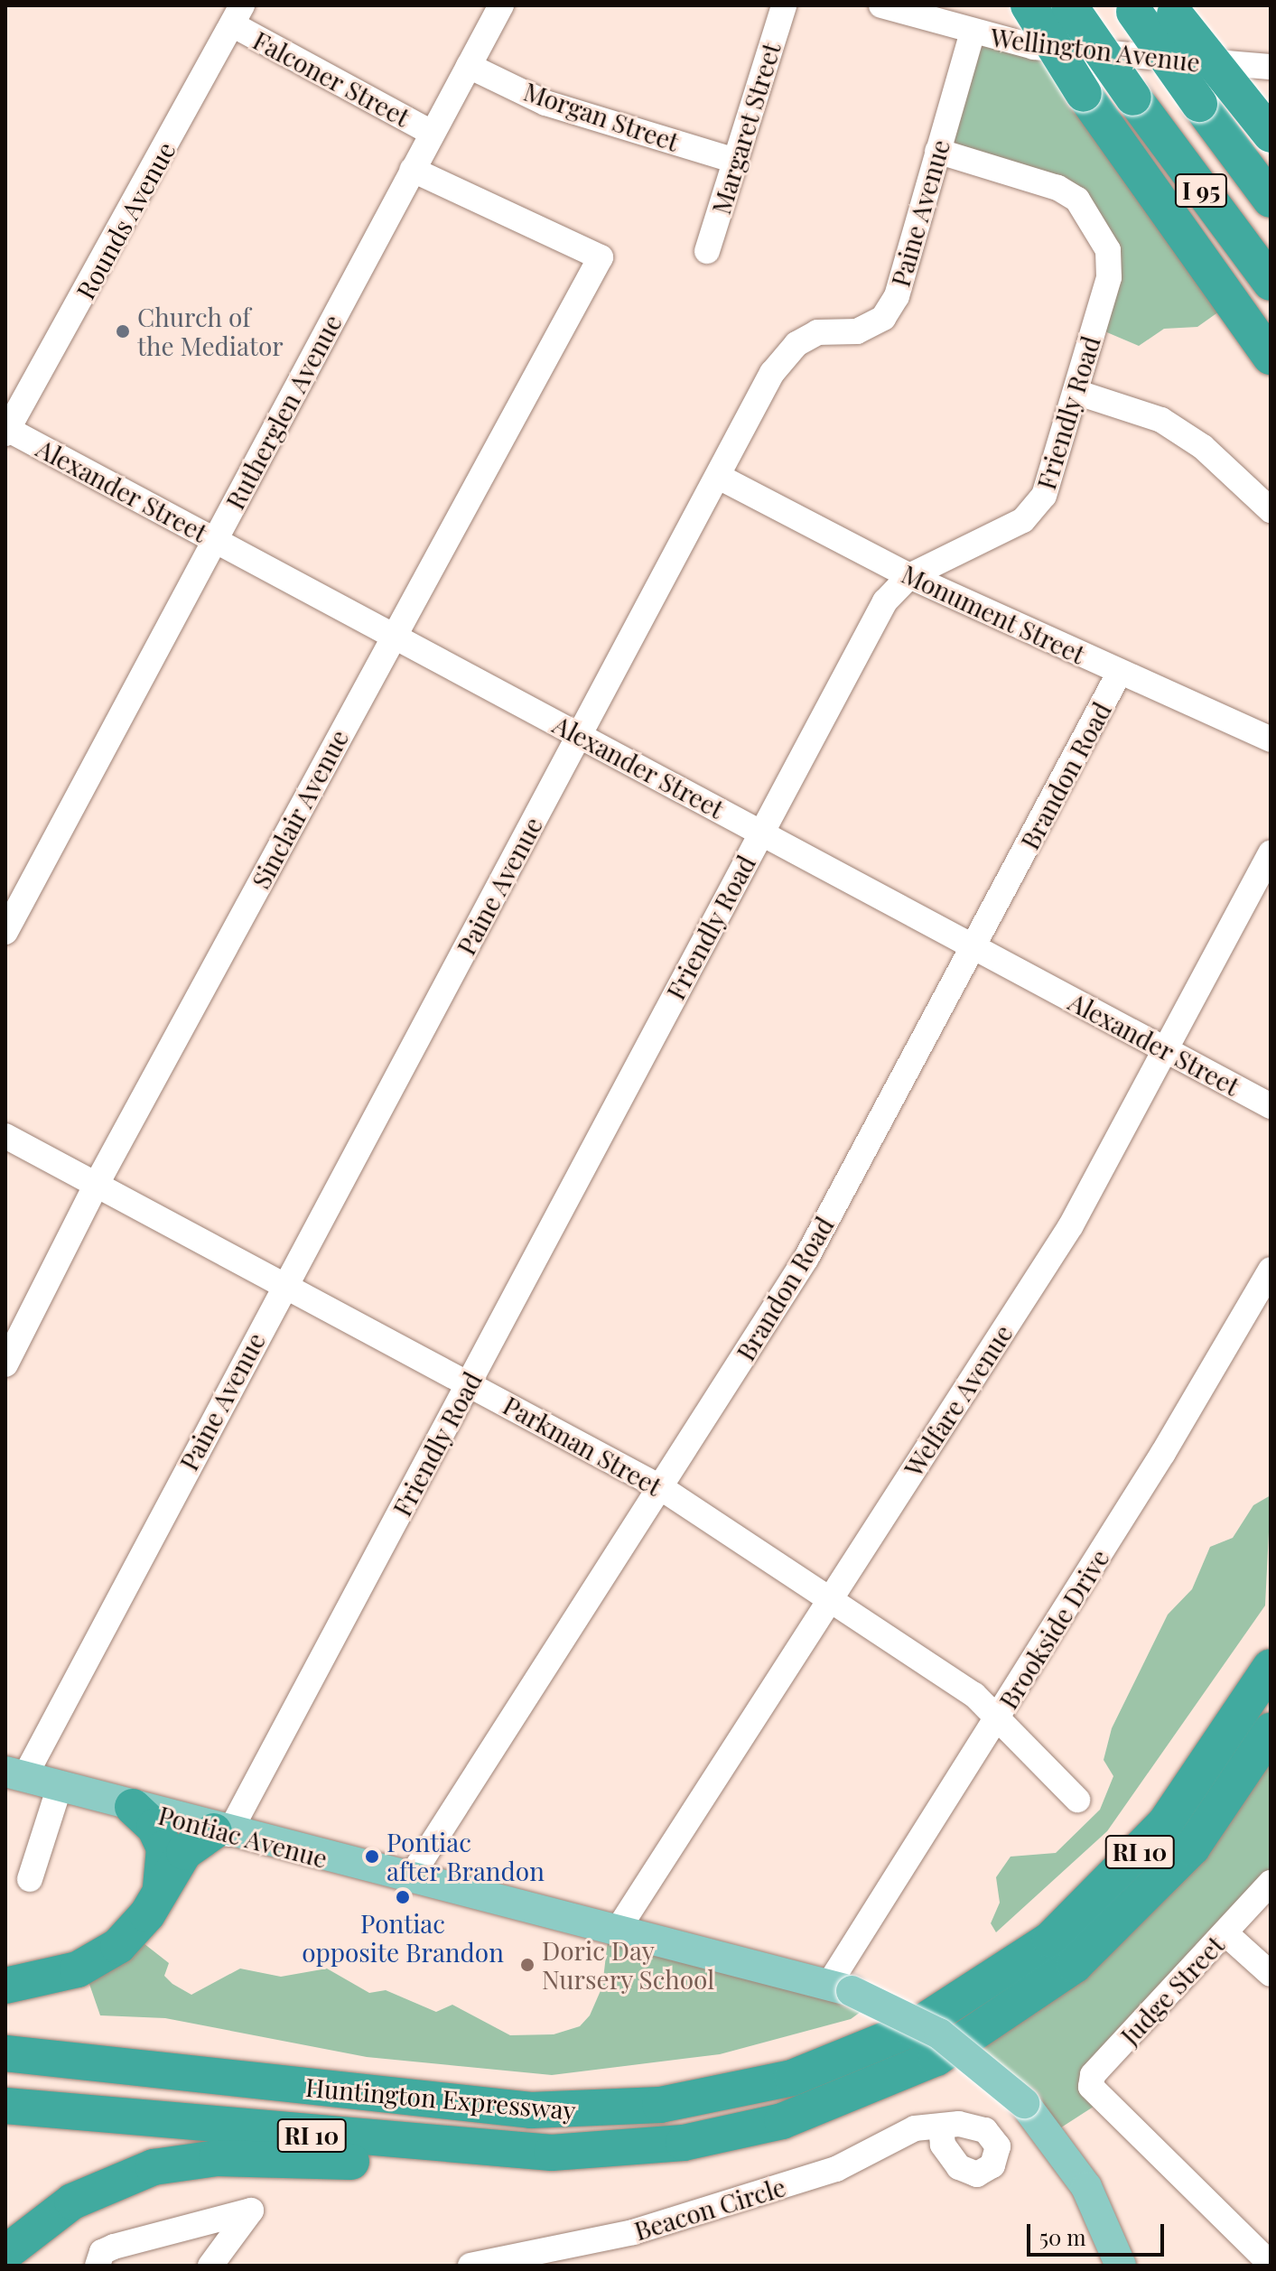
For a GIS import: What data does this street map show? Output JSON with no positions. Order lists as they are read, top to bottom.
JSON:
{
  "streets": {
    "highway": ["I 95", "RI 10", "Huntington Expressway"],
    "main road": ["Pontiac Avenue"],
    "street": [
      "Wellington Avenue",
      "Falconer Street",
      "Morgan Street",
      "Margaret Street",
      "Paine Avenue",
      "Rounds Avenue",
      "Rutherglen Avenue",
      "Friendly Road",
      "Alexander Street",
      "Monument Street",
      "Brandon Road",
      "Sinclair Avenue",
      "Welfare Avenue",
      "Parkman Street",
      "Brookside Drive",
      "Judge Street",
      "Beacon Circle"
    ]
  },
  "crossings": [
    ["Wellington Avenue", "Paine Avenue"],
    ["Falconer Street", "Rounds Avenue"],
    ["Falconer Street", "Rutherglen Avenue"],
    ["Morgan Street", "Margaret Street"],
    ["Morgan Street", "Rutherglen Avenue"],
    ["Paine Avenue", "Friendly Road"],
    ["Paine Avenue", "Alexander Street"],
    ["Paine Avenue", "Monument Street"],
    ["Paine Avenue", "Parkman Street"],
    ["Paine Avenue", "Pontiac Avenue"],
    ["Rounds Avenue", "Alexander Street"],
    ["Rutherglen Avenue", "Alexander Street"],
    ["Rutherglen Avenue", "Sinclair Avenue"],
    ["Friendly Road", "Alexander Street"],
    ["Friendly Road", "Monument Street"],
    ["Friendly Road", "Parkman Street"],
    ["Friendly Road", "Pontiac Avenue"],
    ["Alexander Street", "Brandon Road"],
    ["Alexander Street", "Sinclair Avenue"],
    ["Alexander Street", "Welfare Avenue"],
    ["Monument Street", "Brandon Road"],
    ["Brandon Road", "Parkman Street"],
    ["Brandon Road", "Pontiac Avenue"],
    ["Sinclair Avenue", "Parkman Street"],
    ["Welfare Avenue", "Parkman Street"],
    ["Welfare Avenue", "Pontiac Avenue"],
    ["Parkman Street", "Brookside Drive"],
    ["Brookside Drive", "Pontiac Avenue"]
  ],
  "places": [
    "Church of the Mediator",
    "Pontiac after Brandon",
    "Pontiac opposite Brandon",
    "Doric Day Nursery School"
  ],
  "scale_bar": "50 m"
}
